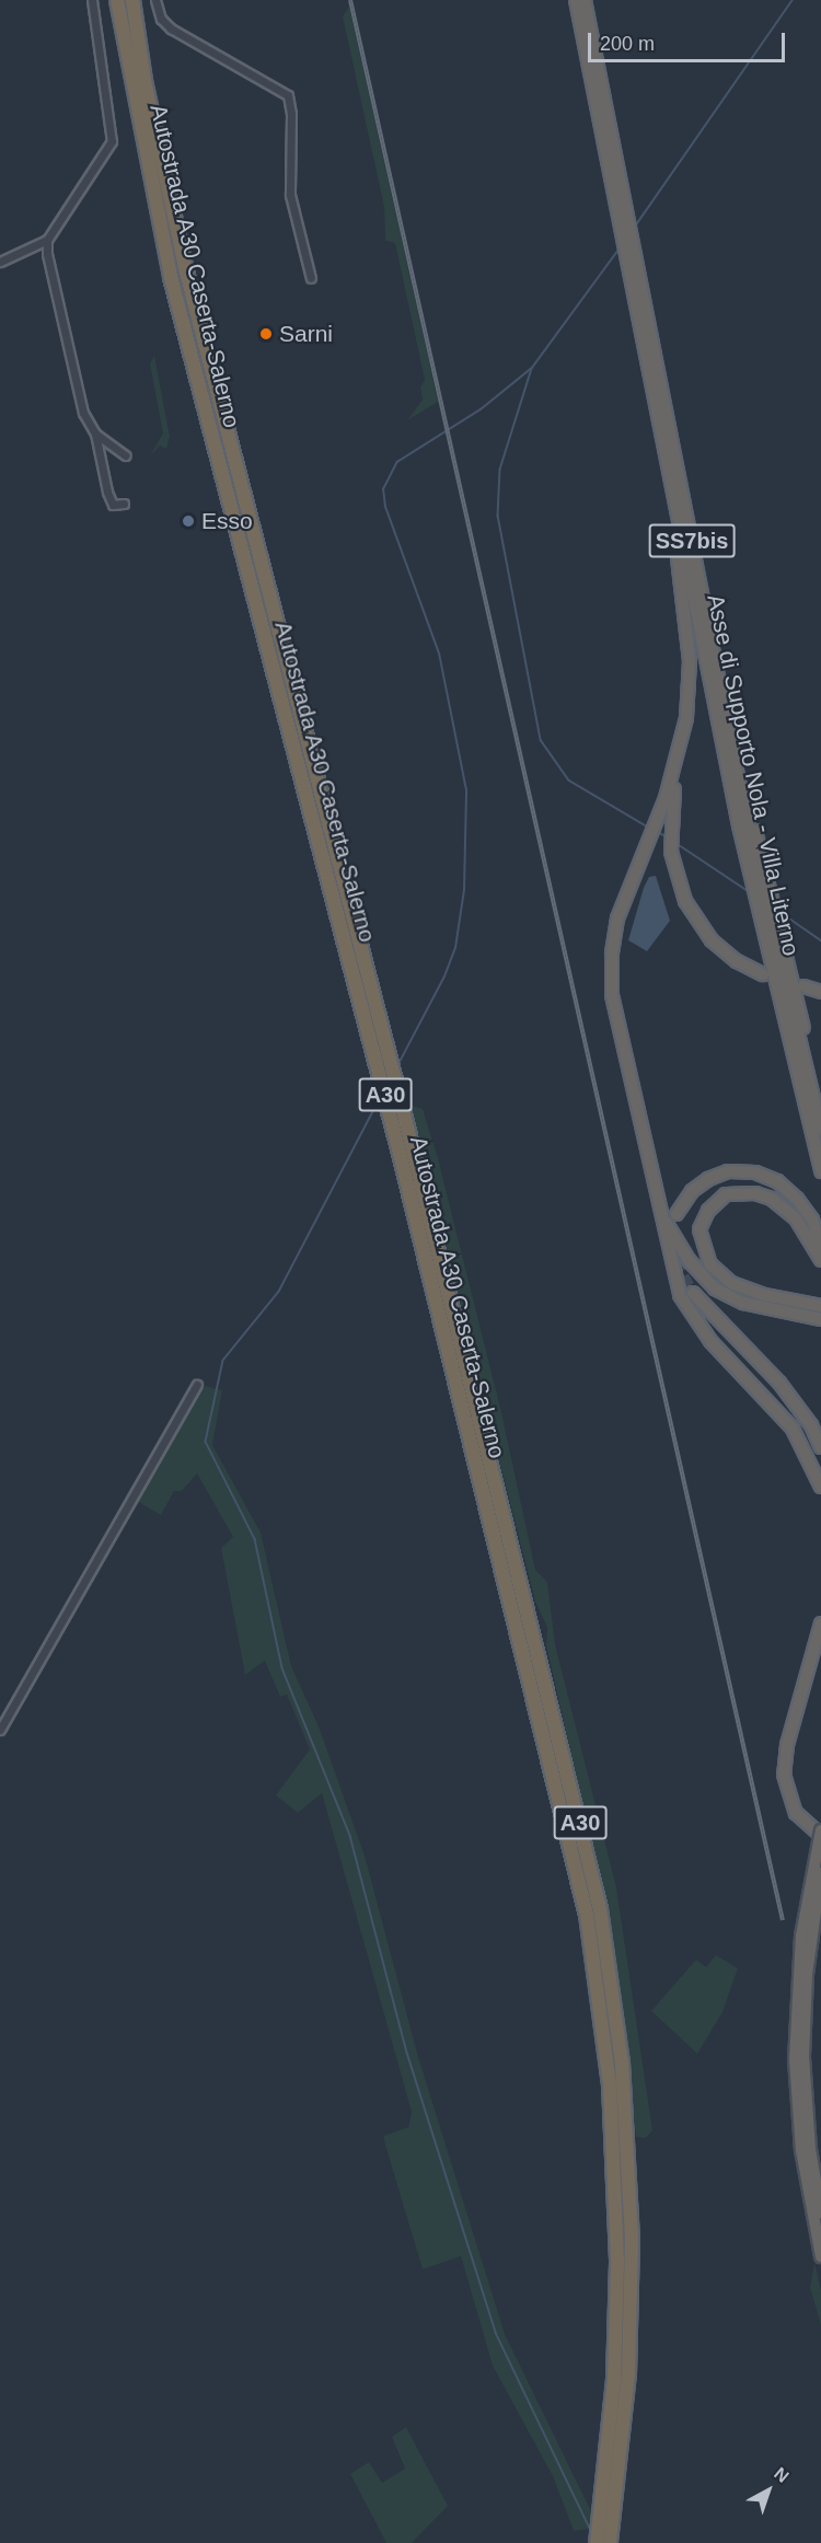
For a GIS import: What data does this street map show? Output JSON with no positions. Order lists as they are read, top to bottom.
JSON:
{
  "streets": {
    "highway": [
      "Autostrada A30 Caserta-Salerno",
      "SS7bis",
      "Asse di Supporto Nola - Villa Literno",
      "A30"
    ]
  },
  "places": ["Sarni", "Esso"],
  "scale_bar": "200 m",
  "north": "top right"
}
